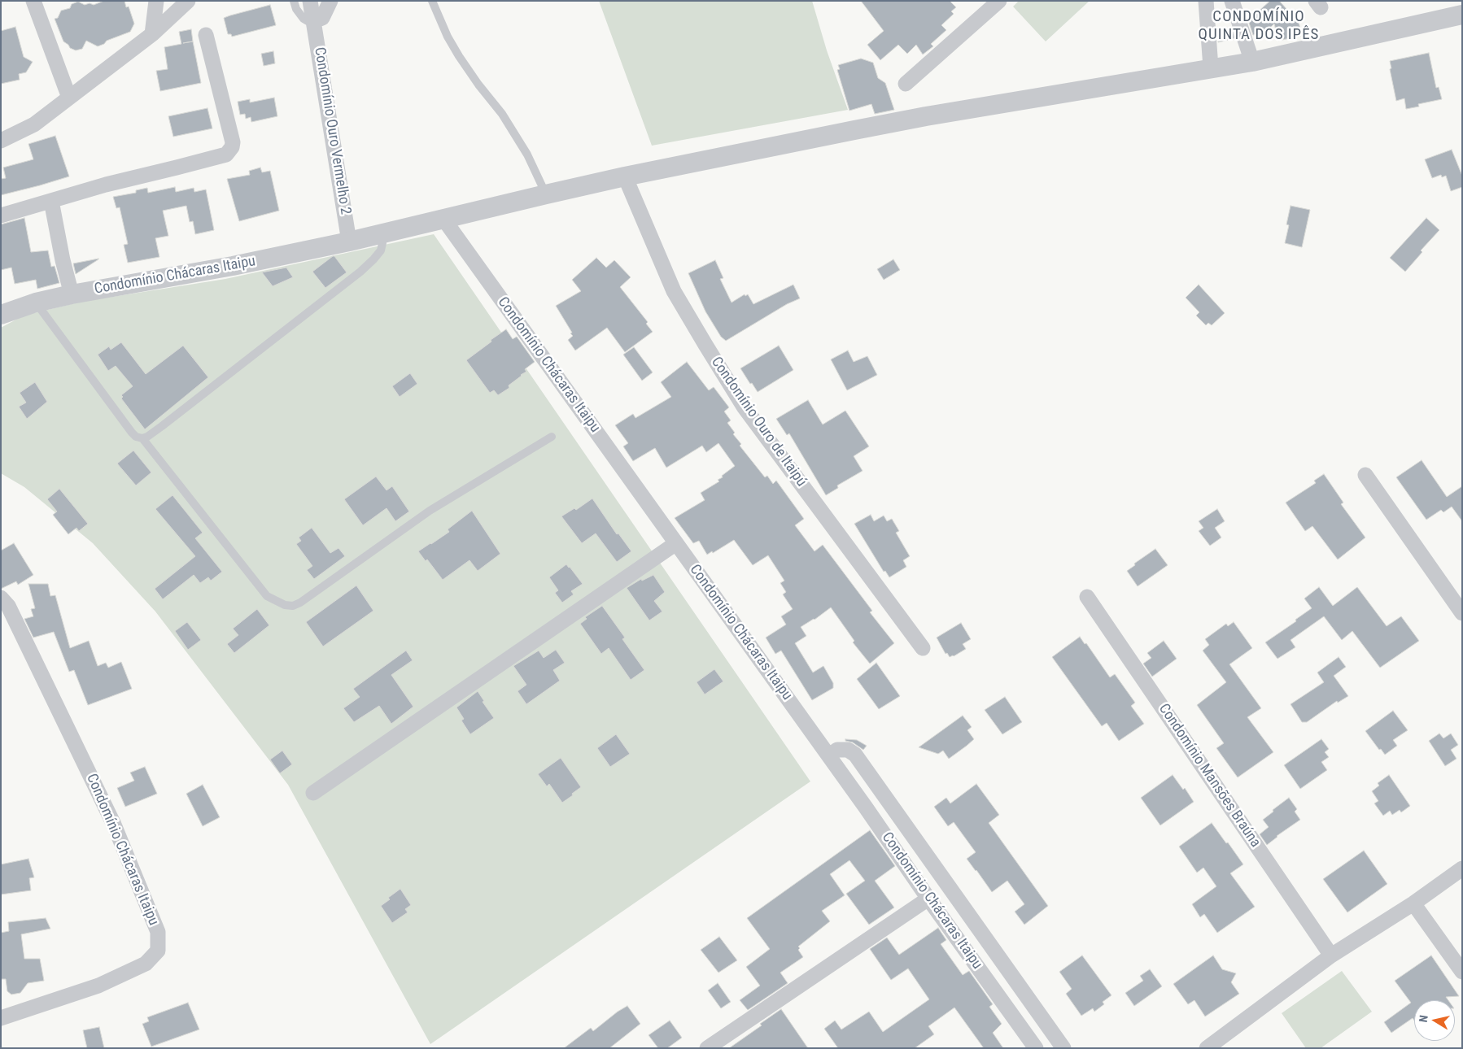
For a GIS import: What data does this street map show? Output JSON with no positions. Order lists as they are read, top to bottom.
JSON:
{
  "streets": {
    "street": [
      "Condomínio Ouro Vermelho 2",
      "Condomínio Chácaras Itaipu",
      "Condomínio Ouro de Itaipú",
      "Condomínio Mansões Braúna"
    ]
  },
  "crossings": [
    ["Condomínio Ouro Vermelho 2", "Condomínio Chácaras Itaipu"],
    ["Condomínio Chácaras Itaipu", "Condomínio Ouro de Itaipú"]
  ],
  "districts": ["CONDOMÍNIO QUINTA DOS IPÊS"],
  "north": "left"
}
